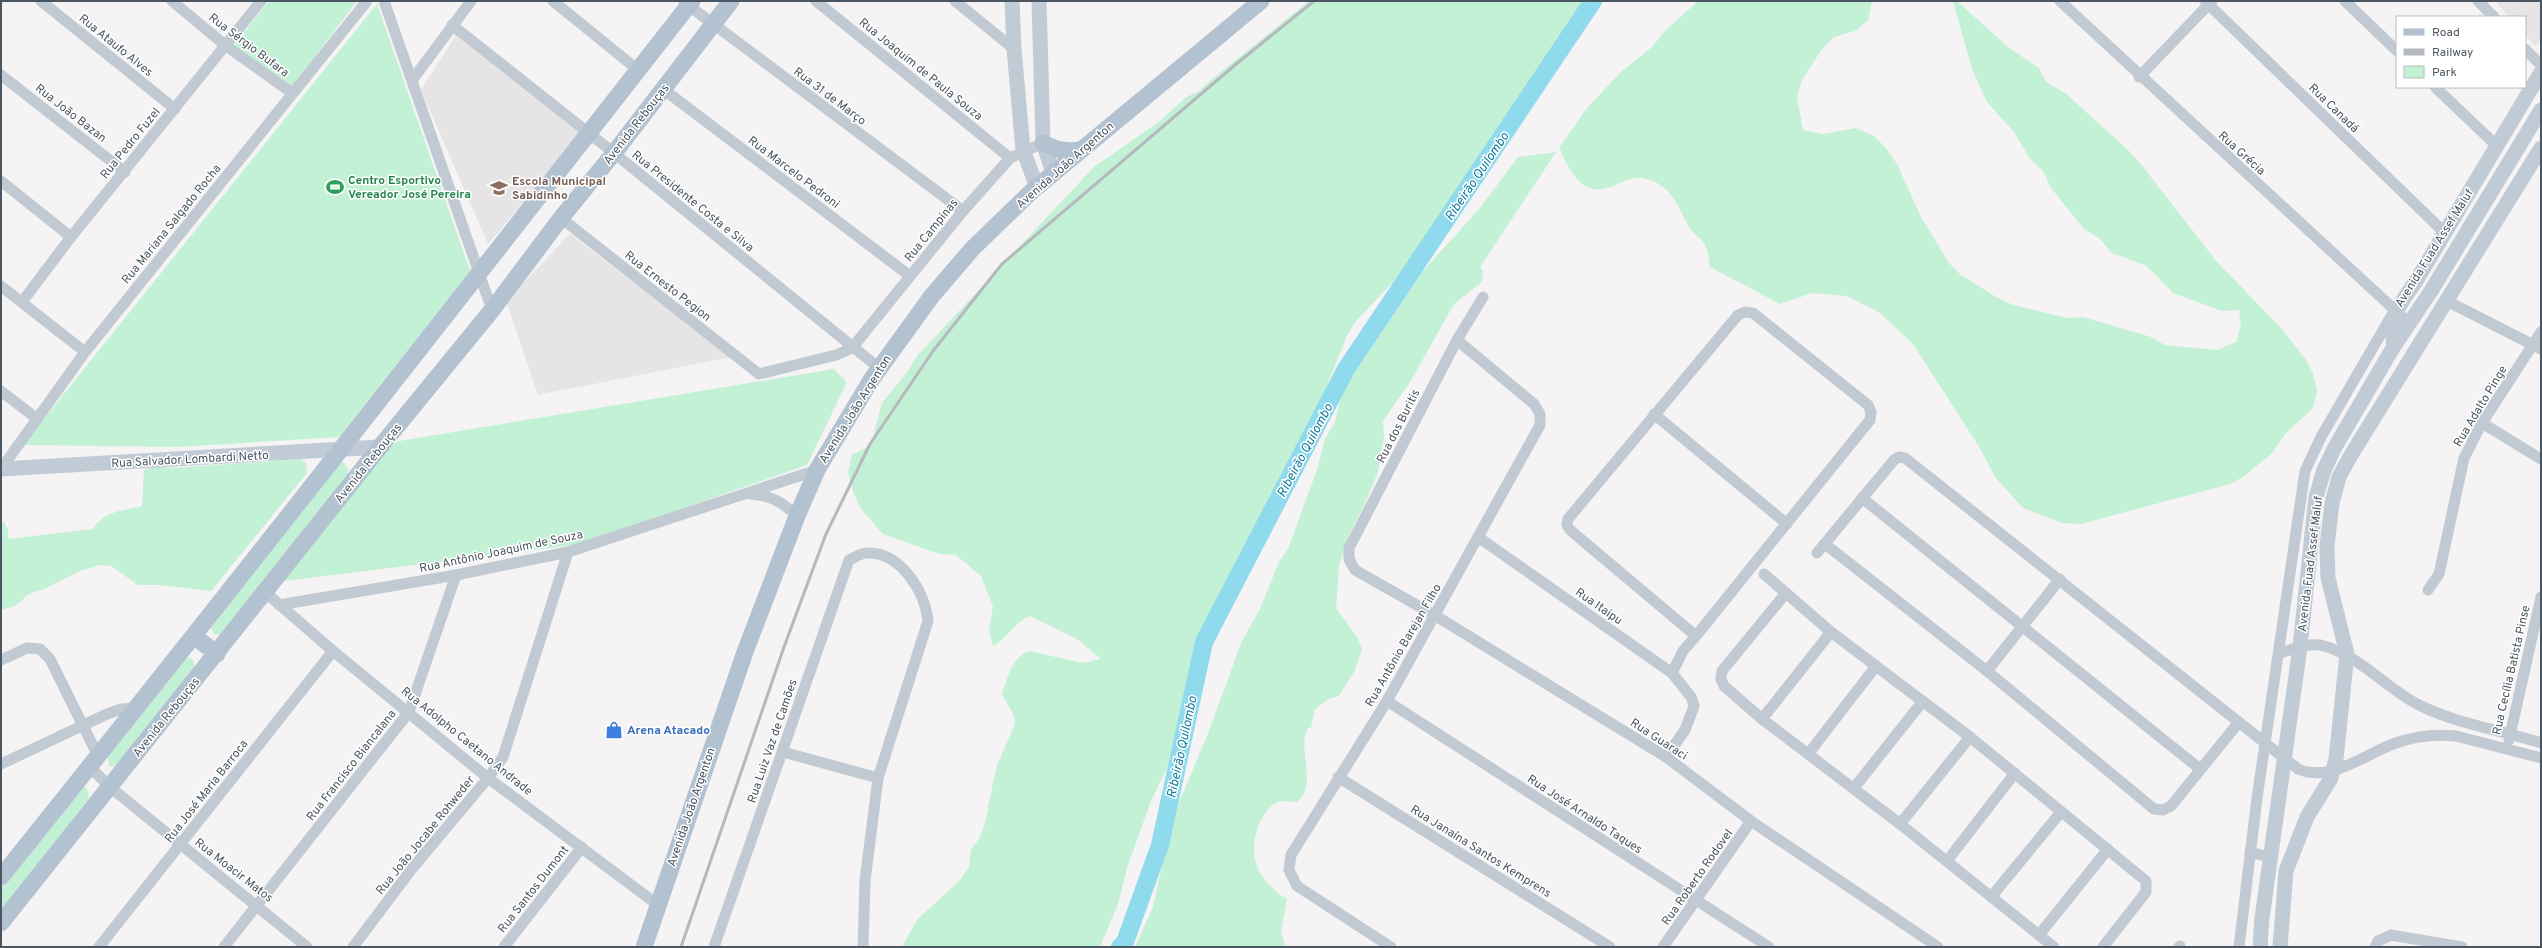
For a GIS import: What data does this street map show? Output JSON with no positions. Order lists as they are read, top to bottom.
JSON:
{
  "streets": {
    "main road": [
      "Avenida Rebouças",
      "Avenida João Argenton",
      "Avenida Fuad Assef Maluf",
      "Rua Salvador Lombardi Netto"
    ],
    "street": [
      "Rua Ataufo Alves",
      "Rua Sérgio Bufara",
      "Rua Joaquim de Paula Souza",
      "Rua 31 de Março",
      "Rua Canadá",
      "Rua João Bazan",
      "Rua Pedro Fuzel",
      "Rua Grécia",
      "Rua Marcelo Pedroni",
      "Rua Presidente Costa e Silva",
      "Rua Mariana Salgado Rocha",
      "Rua Campinas",
      "Rua Ernesto Pegion",
      "Rua Adalto Pinge",
      "Rua dos Buritis",
      "Rua Antônio Joaquim de Souza",
      "Rua Itaipu",
      "Rua Antônio Barejan Filho",
      "Rua Cecília Batista Pinse",
      "Rua Guaraci",
      "Rua Adolpho Caetano Andrade",
      "Rua Luiz Vaz de Camões",
      "Rua Francisco Biancalana",
      "Rua José Maria Barroca",
      "Rua José Arnaldo Taques",
      "Rua João Jocabe Rohweder",
      "Rua Janaína Santos Kemprens",
      "Rua Moacir Matos",
      "Rua Roberto Rodovel",
      "Rua Santos Dumont"
    ]
  },
  "crossings": [
    ["Rua Ataufo Alves", "Rua Pedro Fuzel"],
    ["Rua Sérgio Bufara", "Rua Pedro Fuzel"],
    ["Rua Sérgio Bufara", "Rua Mariana Salgado Rocha"],
    ["Rua Joaquim de Paula Souza", "Rua Campinas"],
    ["Rua 31 de Março", "Avenida Rebouças"],
    ["Rua 31 de Março", "Rua Campinas"],
    ["Rua Canadá", "Avenida Fuad Assef Maluf"],
    ["Rua João Bazan", "Rua Pedro Fuzel"],
    ["Avenida Rebouças", "Rua Marcelo Pedroni"],
    ["Avenida Rebouças", "Rua Presidente Costa e Silva"],
    ["Avenida Rebouças", "Rua Ernesto Pegion"],
    ["Avenida Rebouças", "Rua Salvador Lombardi Netto"],
    ["Avenida Rebouças", "Rua Adolpho Caetano Andrade"],
    ["Avenida Rebouças", "Rua Moacir Matos"],
    ["Rua Grécia", "Avenida Fuad Assef Maluf"],
    ["Avenida João Argenton", "Rua Presidente Costa e Silva"],
    ["Avenida João Argenton", "Rua Antônio Joaquim de Souza"],
    ["Avenida João Argenton", "Rua Adolpho Caetano Andrade"],
    ["Rua Marcelo Pedroni", "Rua Campinas"],
    ["Rua Presidente Costa e Silva", "Rua Campinas"],
    ["Rua Presidente Costa e Silva", "Rua Ernesto Pegion"],
    ["Rua Mariana Salgado Rocha", "Rua Salvador Lombardi Netto"],
    ["Rua Campinas", "Rua Ernesto Pegion"],
    ["Rua dos Buritis", "Rua Antônio Barejan Filho"],
    ["Rua dos Buritis", "Rua Guaraci"],
    ["Rua Antônio Joaquim de Souza", "Rua Adolpho Caetano Andrade"],
    ["Rua Antônio Joaquim de Souza", "Rua Francisco Biancalana"],
    ["Rua Antônio Joaquim de Souza", "Rua João Jocabe Rohweder"],
    ["Rua Itaipu", "Rua Antônio Barejan Filho"],
    ["Rua Itaipu", "Rua Guaraci"],
    ["Rua Antônio Barejan Filho", "Rua Guaraci"],
    ["Rua Antônio Barejan Filho", "Rua José Arnaldo Taques"],
    ["Rua Antônio Barejan Filho", "Rua Janaína Santos Kemprens"],
    ["Rua Guaraci", "Rua Roberto Rodovel"],
    ["Rua Adolpho Caetano Andrade", "Rua Francisco Biancalana"],
    ["Rua Adolpho Caetano Andrade", "Rua José Maria Barroca"],
    ["Rua Adolpho Caetano Andrade", "Rua João Jocabe Rohweder"],
    ["Rua Adolpho Caetano Andrade", "Rua Santos Dumont"],
    ["Rua Francisco Biancalana", "Rua Moacir Matos"],
    ["Rua José Maria Barroca", "Rua Moacir Matos"],
    ["Rua José Arnaldo Taques", "Rua Roberto Rodovel"]
  ],
  "water": ["Ribeirão Quilombo"],
  "places": {
    "sports": ["Centro Esportivo Vereador José Pereira"],
    "school or university": ["Escola Municipal Sabidinho"],
    "shop": ["Arena Atacado"]
  },
  "legend": ["Road", "Railway", "Park"]
}
